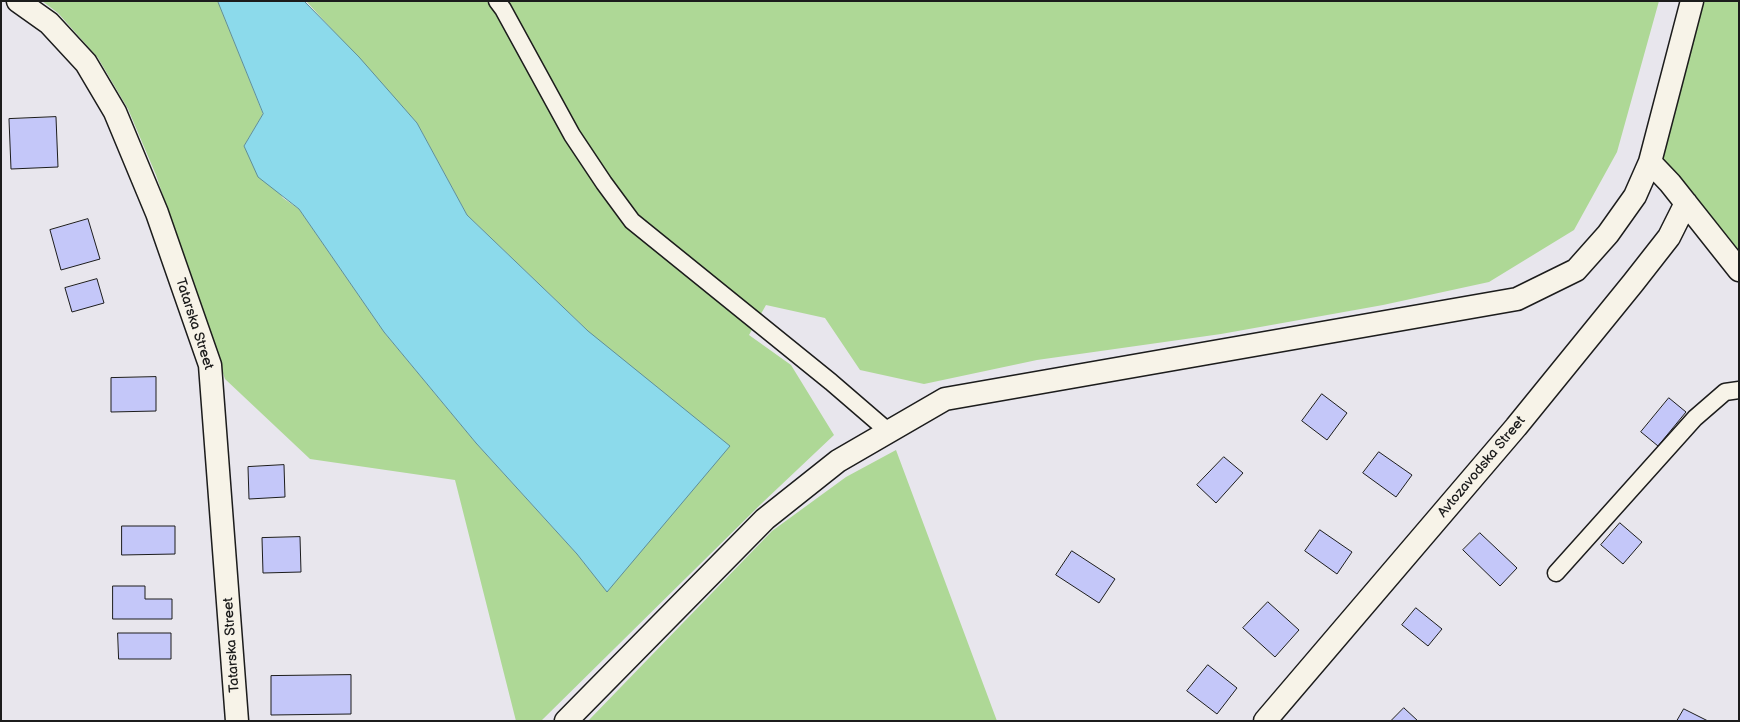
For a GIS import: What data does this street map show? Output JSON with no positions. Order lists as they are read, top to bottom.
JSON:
{
  "streets": {
    "street": ["Tatarska Street", "Avtozavodska Street"]
  }
}
